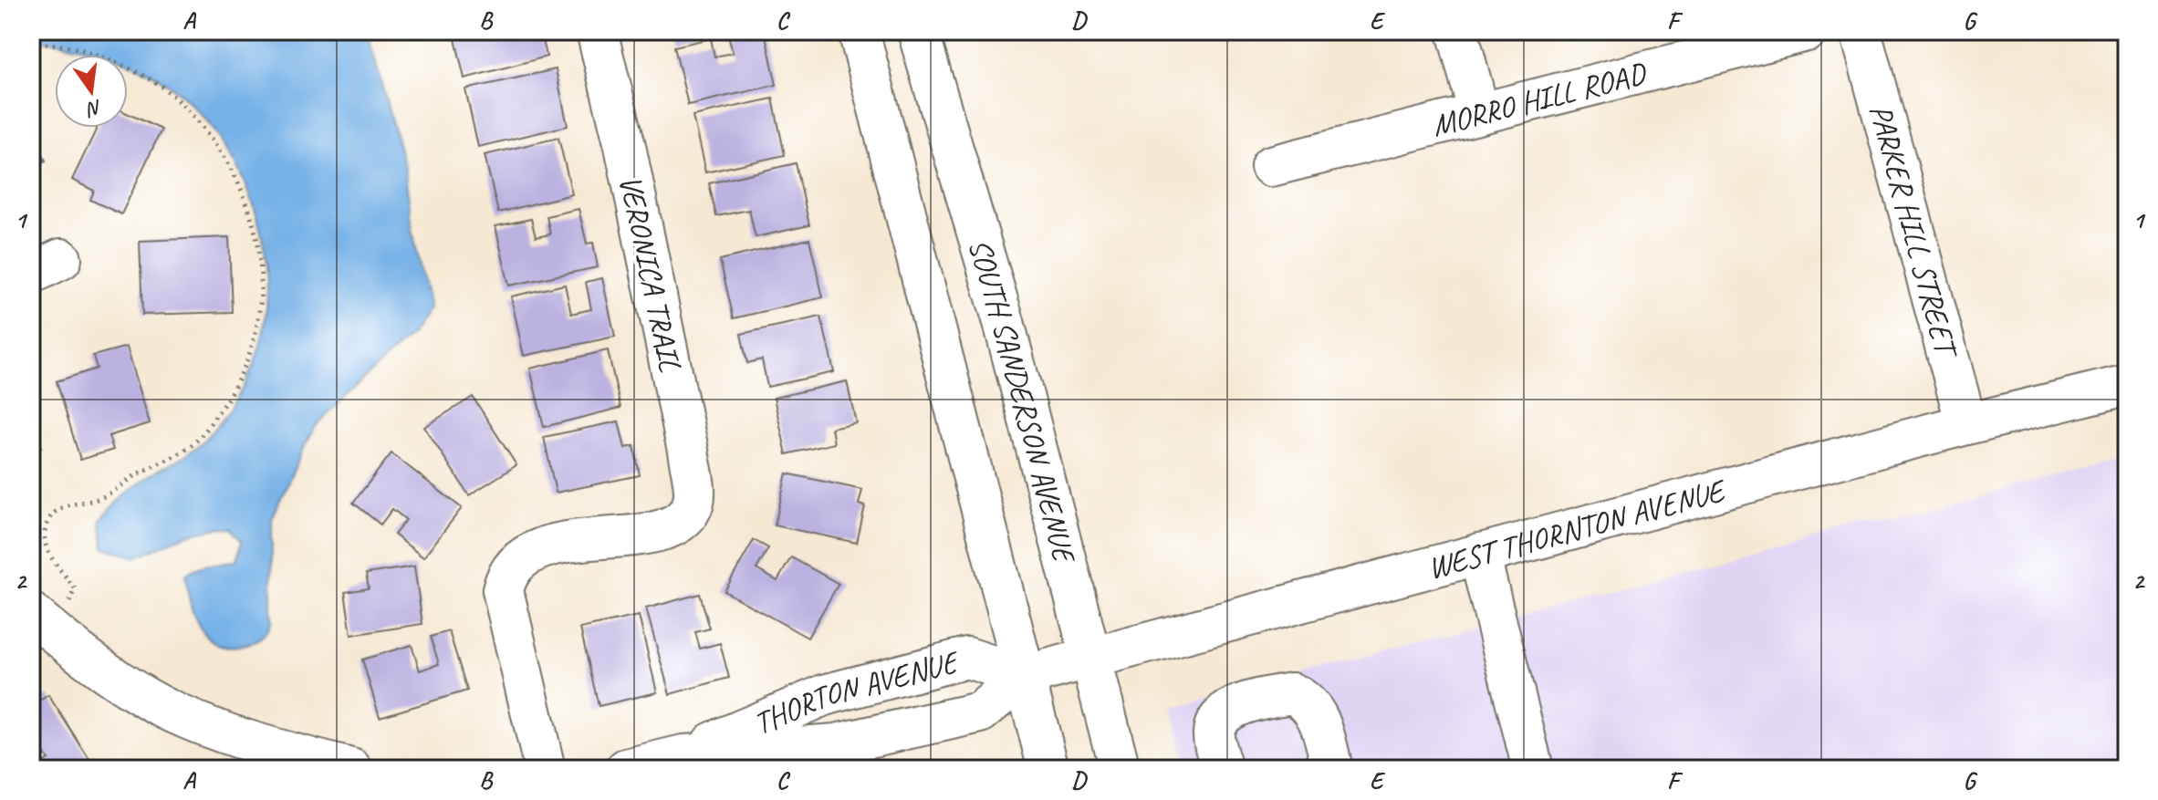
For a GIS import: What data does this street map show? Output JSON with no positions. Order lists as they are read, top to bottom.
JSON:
{
  "streets": {
    "street": [
      "MORRO HILL ROAD",
      "PARKER HILL STREET",
      "VERONICA TRAIL",
      "SOUTH SANDERSON AVENUE",
      "WEST THORNTON AVENUE",
      "THORTON AVENUE"
    ]
  },
  "crossings": [
    ["PARKER HILL STREET", "WEST THORNTON AVENUE"],
    ["SOUTH SANDERSON AVENUE", "WEST THORNTON AVENUE"],
    ["WEST THORNTON AVENUE", "THORTON AVENUE"]
  ],
  "north": "bottom",
  "grid": {
    "columns": [
      "A",
      "B",
      "C",
      "D",
      "E",
      "F",
      "G"
    ],
    "rows": ["1", "2"]
  }
}
